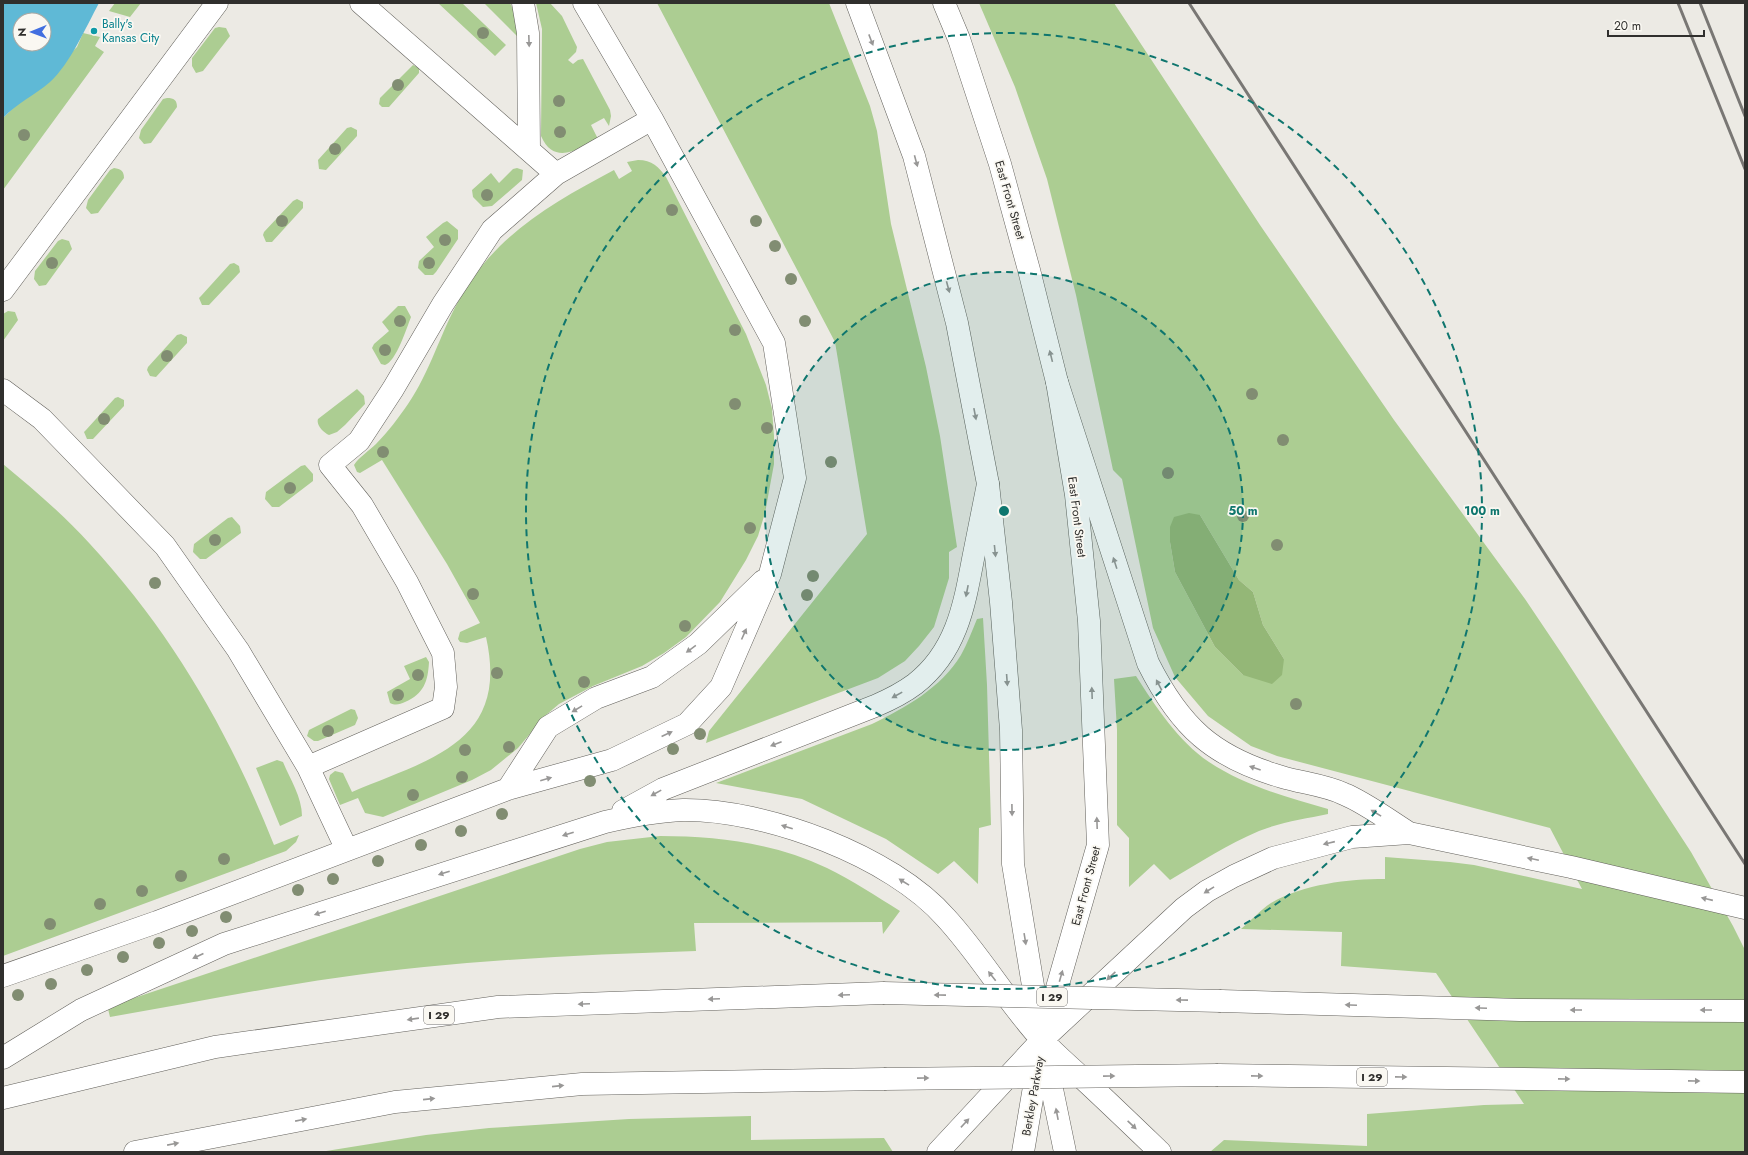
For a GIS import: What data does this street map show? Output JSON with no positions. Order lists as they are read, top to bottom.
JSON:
{
  "streets": {
    "main road": ["East Front Street", "I 29", "Berkley Parkway"]
  },
  "crossings": [
    ["East Front Street", "Berkley Parkway"]
  ],
  "places": ["Bally's Kansas City"],
  "scale_bar": "20 m",
  "north": "left",
  "rings": ["50 m", "100 m"]
}
